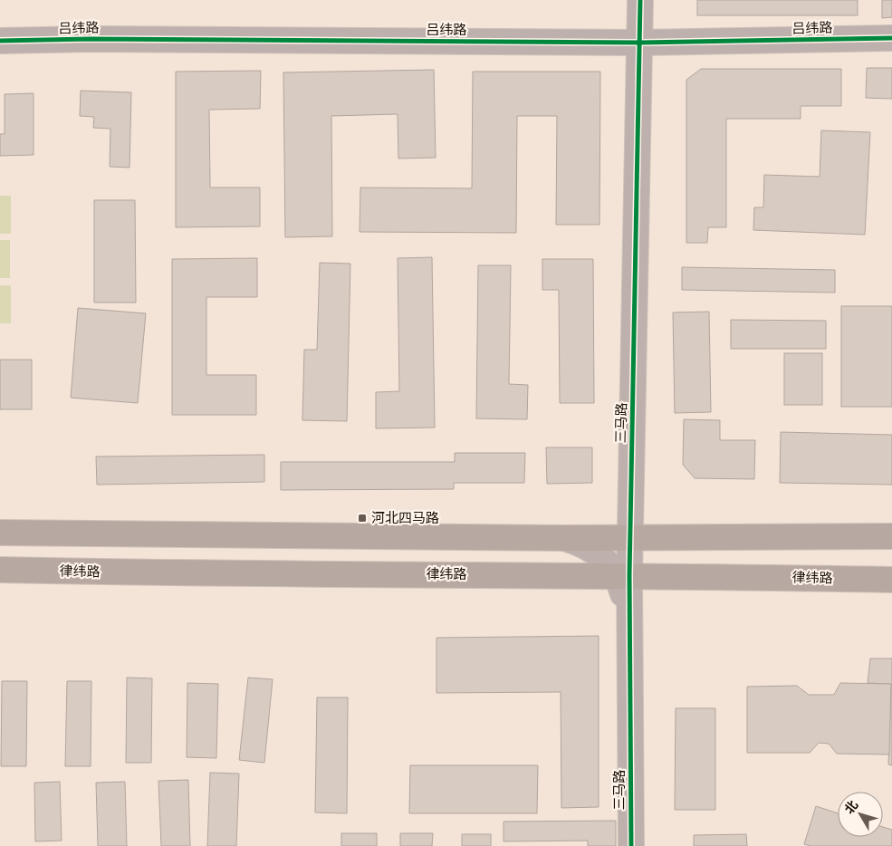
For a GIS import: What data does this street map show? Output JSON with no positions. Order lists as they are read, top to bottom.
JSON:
{
  "streets": {
    "main road": ["律纬路"],
    "street": ["吕纬路", "三马路"]
  },
  "crossings": [
    ["吕纬路", "三马路"],
    ["三马路", "律纬路"]
  ],
  "places": {
    "transit": ["河北四马路"]
  },
  "north": "top left"
}
